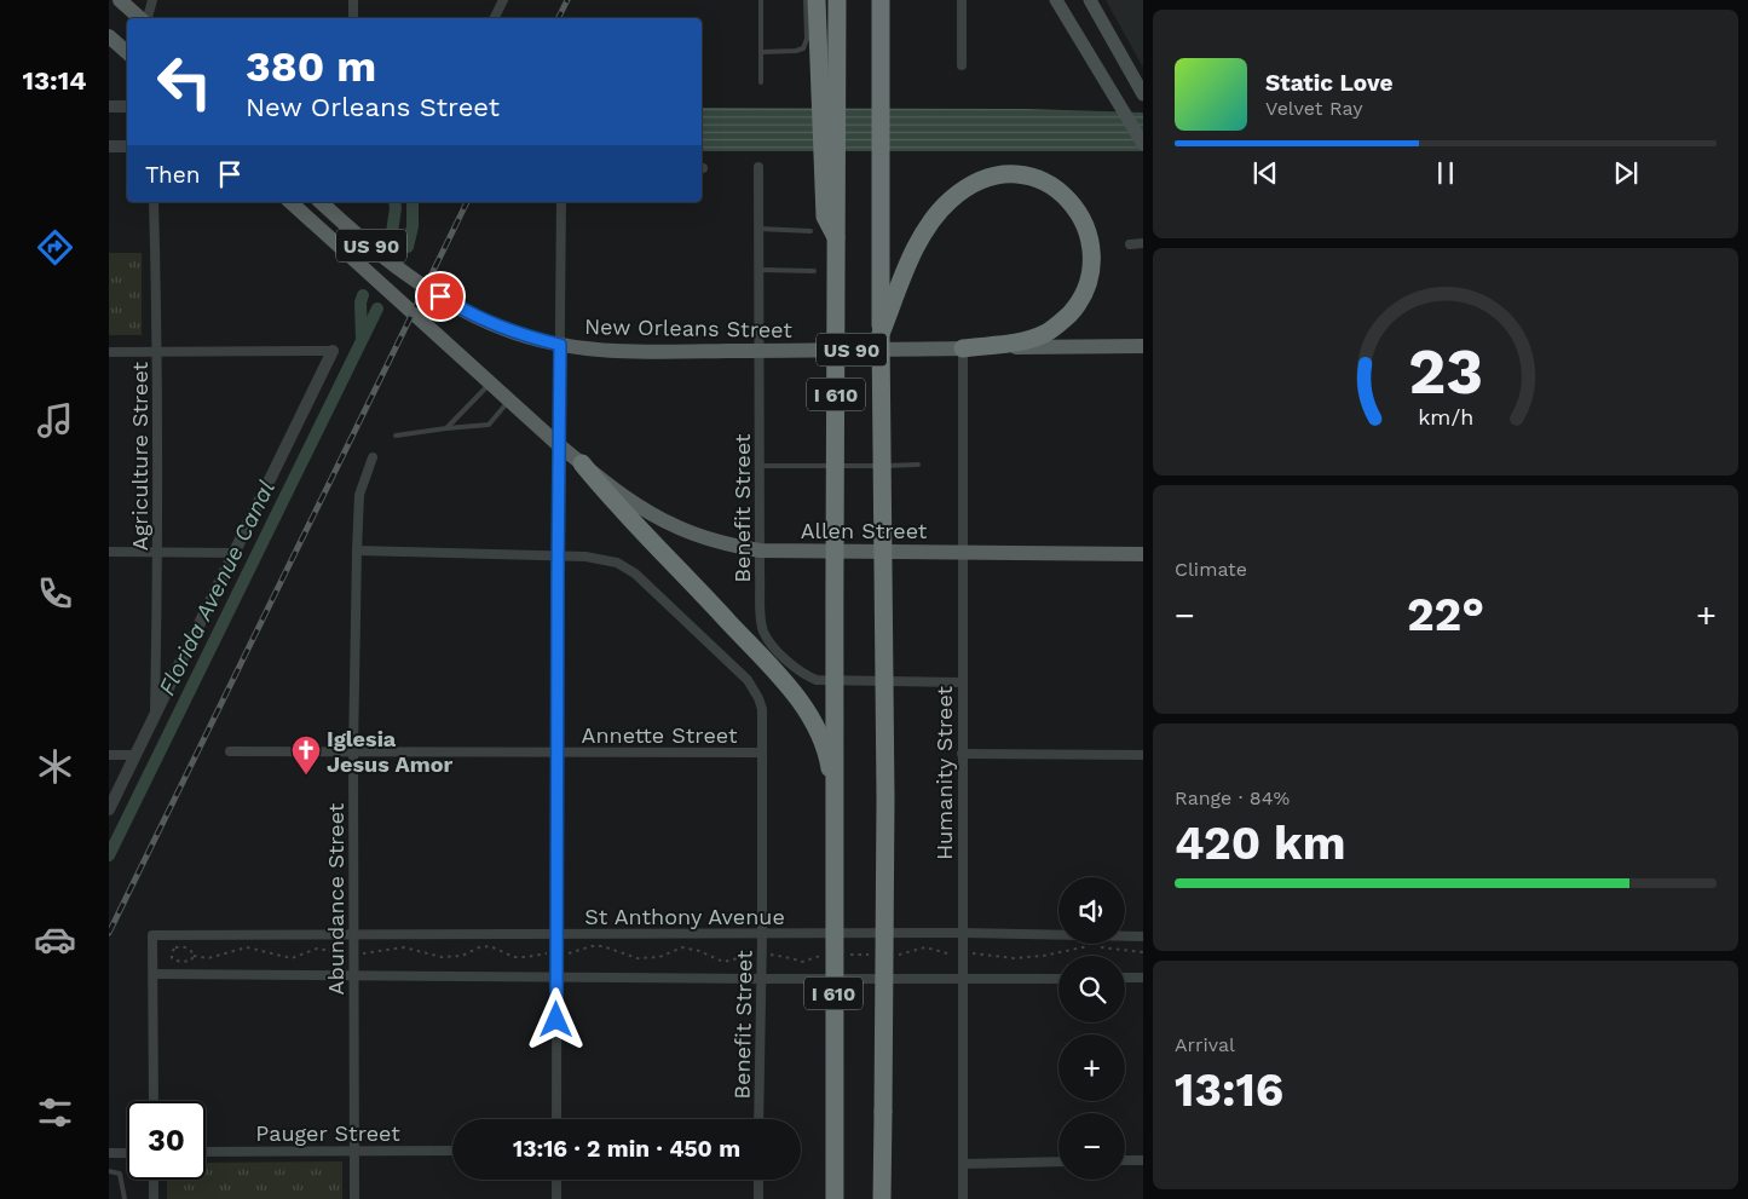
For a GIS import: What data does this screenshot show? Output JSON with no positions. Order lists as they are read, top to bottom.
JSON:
{
  "streets": {
    "highway": ["I 610"],
    "main road": ["US 90", "New Orleans Street", "Allen Street"],
    "street": [
      "Agriculture Street",
      "Benefit Street",
      "Annette Street",
      "Humanity Street",
      "Abundance Street",
      "St Anthony Avenue",
      "Pauger Street"
    ]
  },
  "crossings": [
    ["US 90", "Allen Street"],
    ["New Orleans Street", "Benefit Street"],
    ["New Orleans Street", "Humanity Street"],
    ["Benefit Street", "Allen Street"],
    ["Benefit Street", "Annette Street"],
    ["Benefit Street", "Humanity Street"],
    ["Benefit Street", "St Anthony Avenue"],
    ["Allen Street", "Humanity Street"],
    ["Annette Street", "Abundance Street"],
    ["Humanity Street", "St Anthony Avenue"],
    ["Abundance Street", "St Anthony Avenue"],
    ["Abundance Street", "Pauger Street"]
  ],
  "water": ["Florida Avenue Canal"],
  "places": {
    "church": ["Iglesia Jesus Amor"]
  },
  "page": {
    "tabs": "13:14",
    "turn": ["380 m", "New Orleans Street"],
    "song": ["Static Love", "Velvet Ray"],
    "then": "Then",
    "tile": [
      "Climate",
      ["Range · 84%", "420 km"],
      ["Arrival", "13:16"]
    ],
    "heat": ["−", "22°", "+"],
    "map_buttons": ["+", "−"],
    "limit": "30",
    "trip": "13:16 · 2 min · 450 m",
    "gauge": ["23", "km/h"]
  }
}
